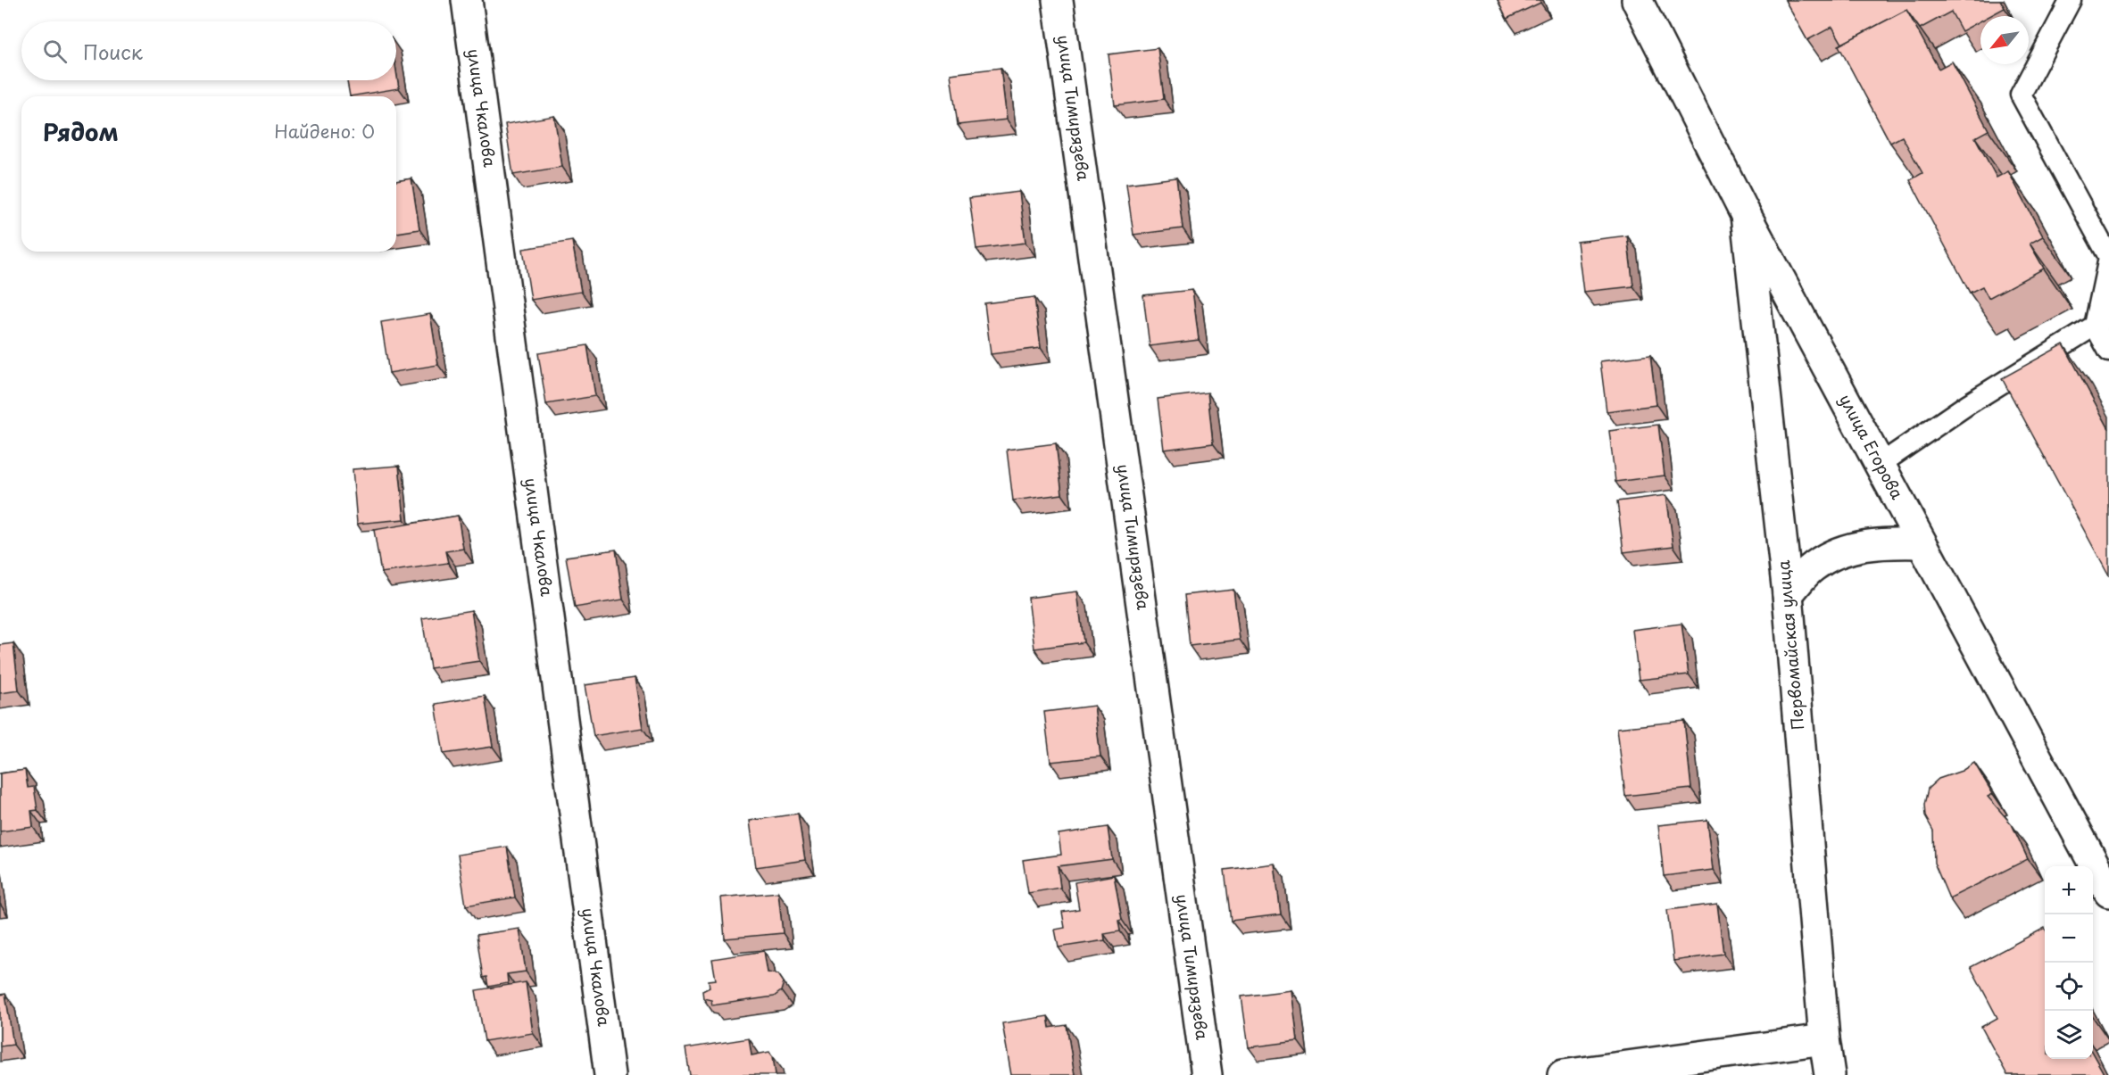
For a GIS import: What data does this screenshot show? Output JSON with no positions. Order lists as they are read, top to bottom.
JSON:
{
  "streets": {
    "street": [
      "улица Чкалова",
      "улица Тимирязева",
      "улица Егорова",
      "Первомайская улица"
    ]
  },
  "crossings": [
    ["улица Егорова", "Первомайская улица"]
  ],
  "north": "bottom left",
  "page": {
    "search": "Поиск",
    "heading": ["Рядом", "Найдено: 0"],
    "map_buttons": ["+", "−"]
  }
}
